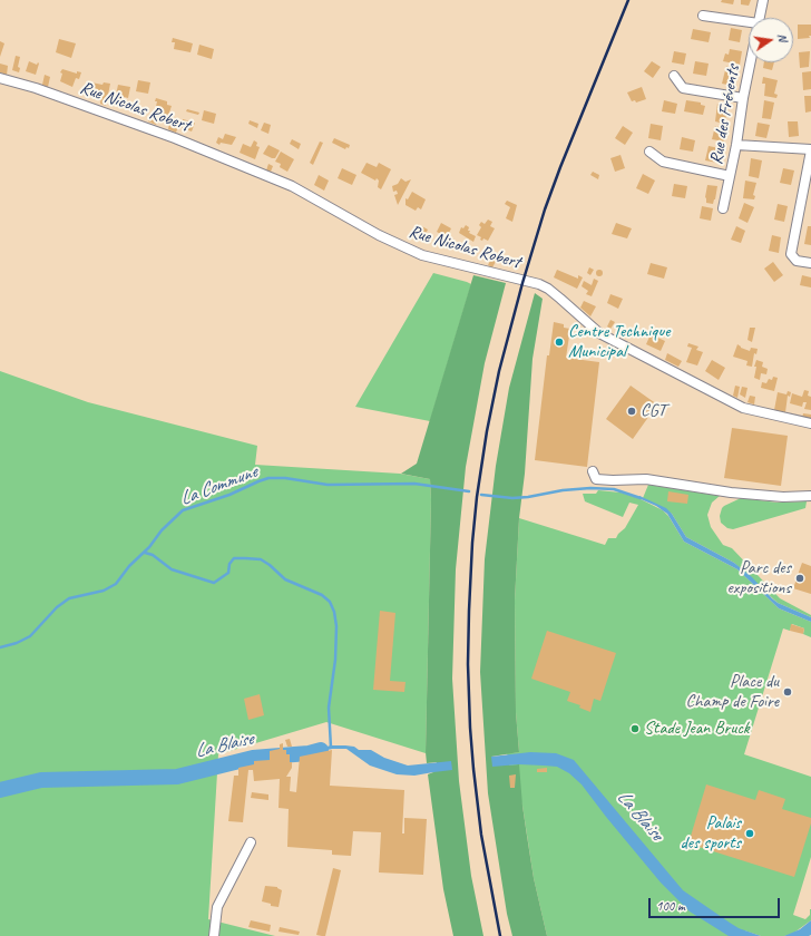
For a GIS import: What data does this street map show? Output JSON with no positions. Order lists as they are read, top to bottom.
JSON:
{
  "streets": {
    "street": ["Rue Nicolas Robert", "Rue des Frévents"]
  },
  "water": ["La Commune", "La Blaise"],
  "places": [
    "Centre Technique Municipal",
    "CGT",
    "Parc des expositions",
    "Place du Champ de Foire",
    "Stade Jean Bruck",
    "Palais des sports"
  ],
  "scale_bar": "100 m",
  "north": "right"
}
